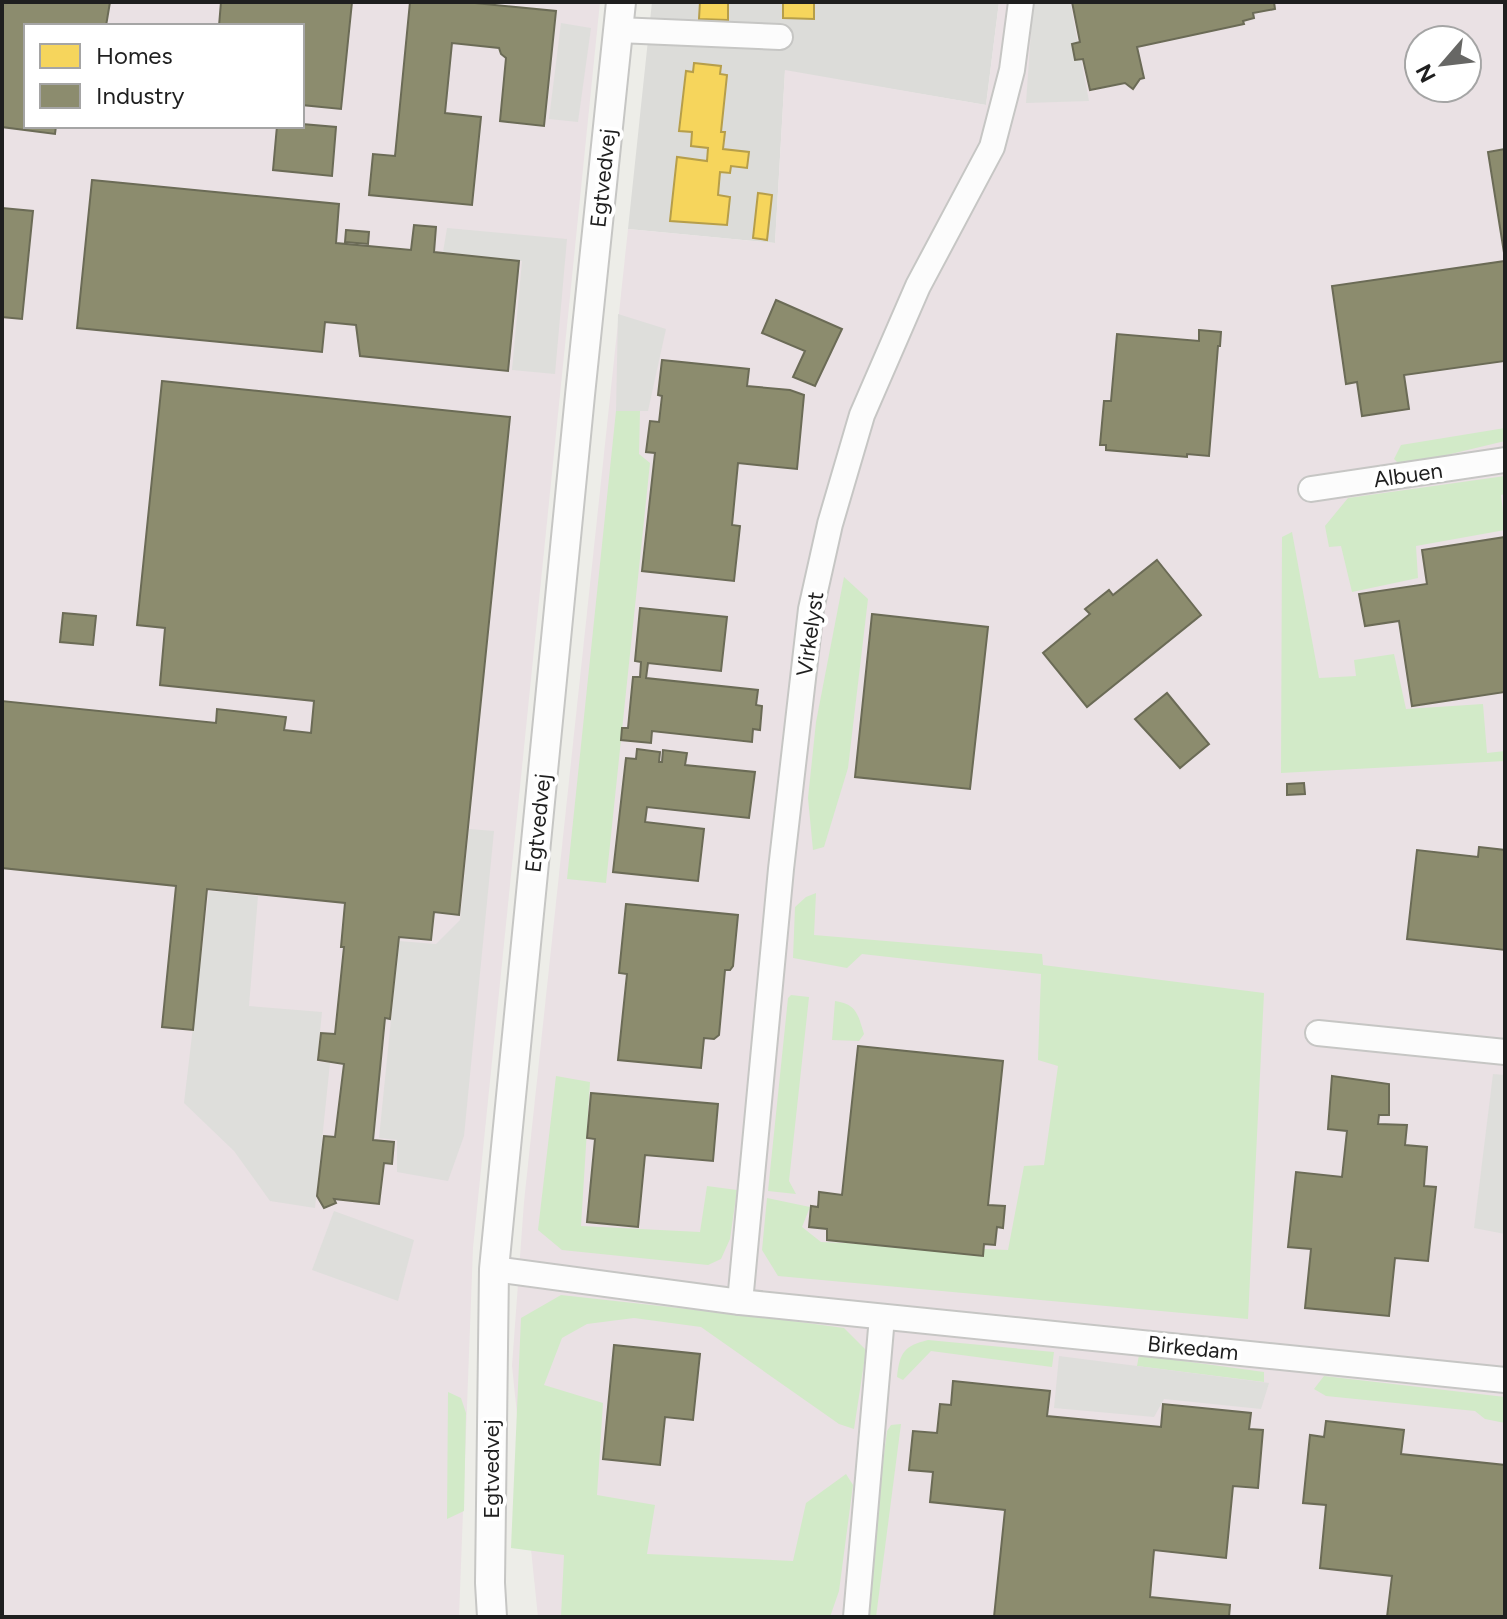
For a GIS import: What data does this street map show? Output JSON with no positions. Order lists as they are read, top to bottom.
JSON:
{
  "streets": {
    "street": [
      "Egtvedvej",
      "Albuen",
      "Virkelyst",
      "Birkedam"
    ]
  },
  "crossings": [
    ["Egtvedvej", "Birkedam"],
    ["Virkelyst", "Birkedam"]
  ],
  "legend": ["Homes", "Industry"],
  "north": "bottom left"
}
